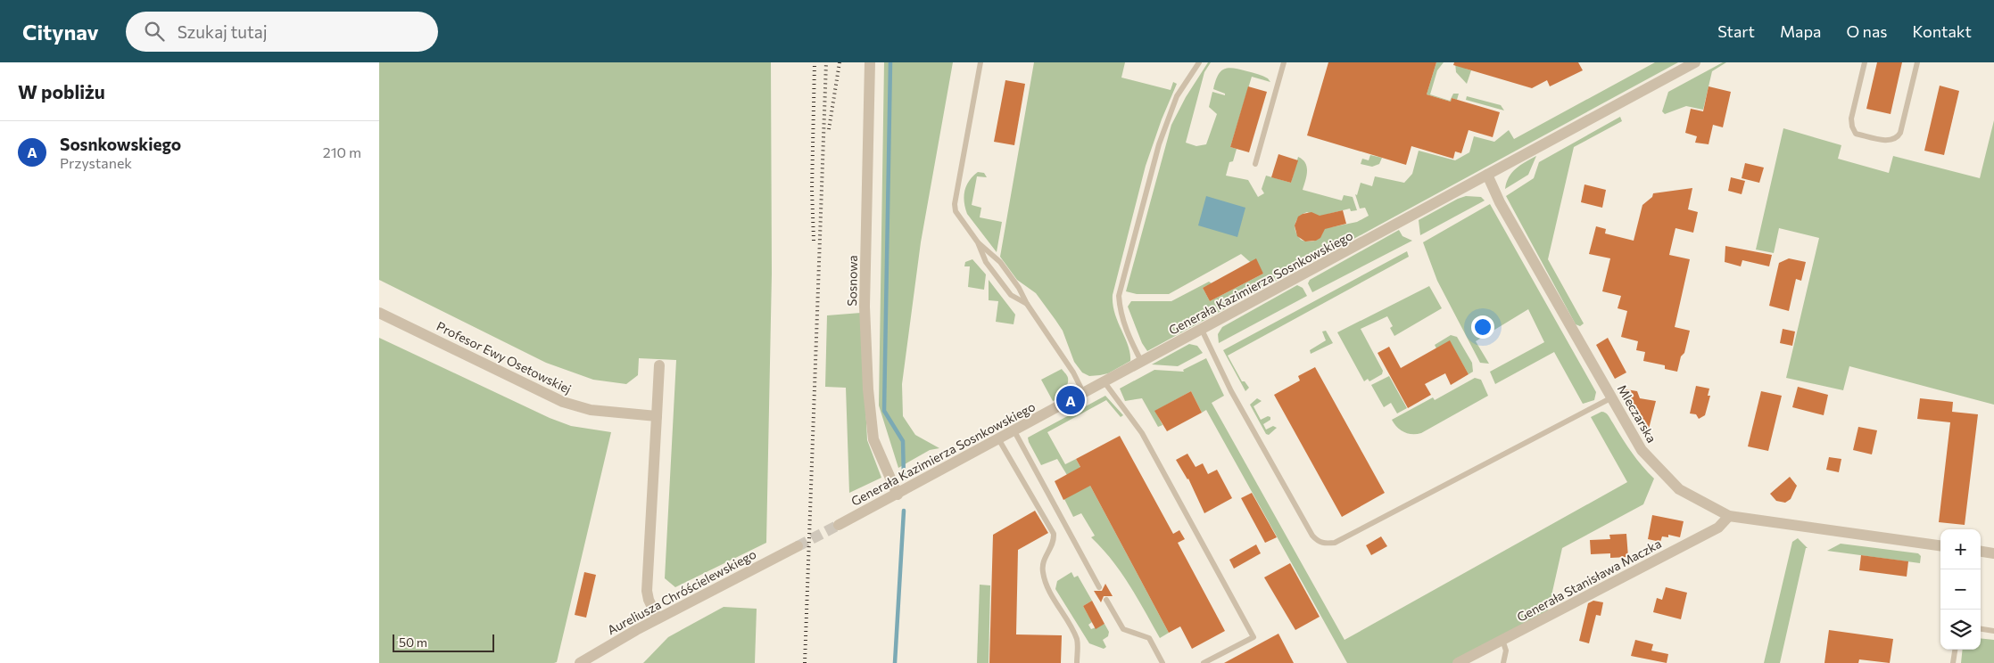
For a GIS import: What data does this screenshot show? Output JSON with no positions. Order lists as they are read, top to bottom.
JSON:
{
  "streets": {
    "street": [
      "Sosnowa",
      "Generała Kazimierza Sosnkowskiego",
      "Profesor Ewy Osetowskiej",
      "Mleczarska",
      "Generała Stanisława Maczka",
      "Aureliusza Chróścielewskiego"
    ]
  },
  "crossings": [
    ["Sosnowa", "Generała Kazimierza Sosnkowskiego"],
    ["Generała Kazimierza Sosnkowskiego", "Mleczarska"],
    ["Mleczarska", "Generała Stanisława Maczka"]
  ],
  "scale_bar": "50 m",
  "page": {
    "header": "Citynav",
    "search": "Szukaj tutaj",
    "nav": [
      "Start",
      "Mapa",
      "O nas",
      "Kontakt"
    ],
    "heading": "W pobliżu",
    "list": [
      {
        "mark": "A",
        "name": "Sosnkowskiego",
        "note": "Przystanek",
        "value": "210 m"
      }
    ],
    "pins": "A",
    "map_buttons": ["+", "−"],
    "scale": "50 m"
  }
}
